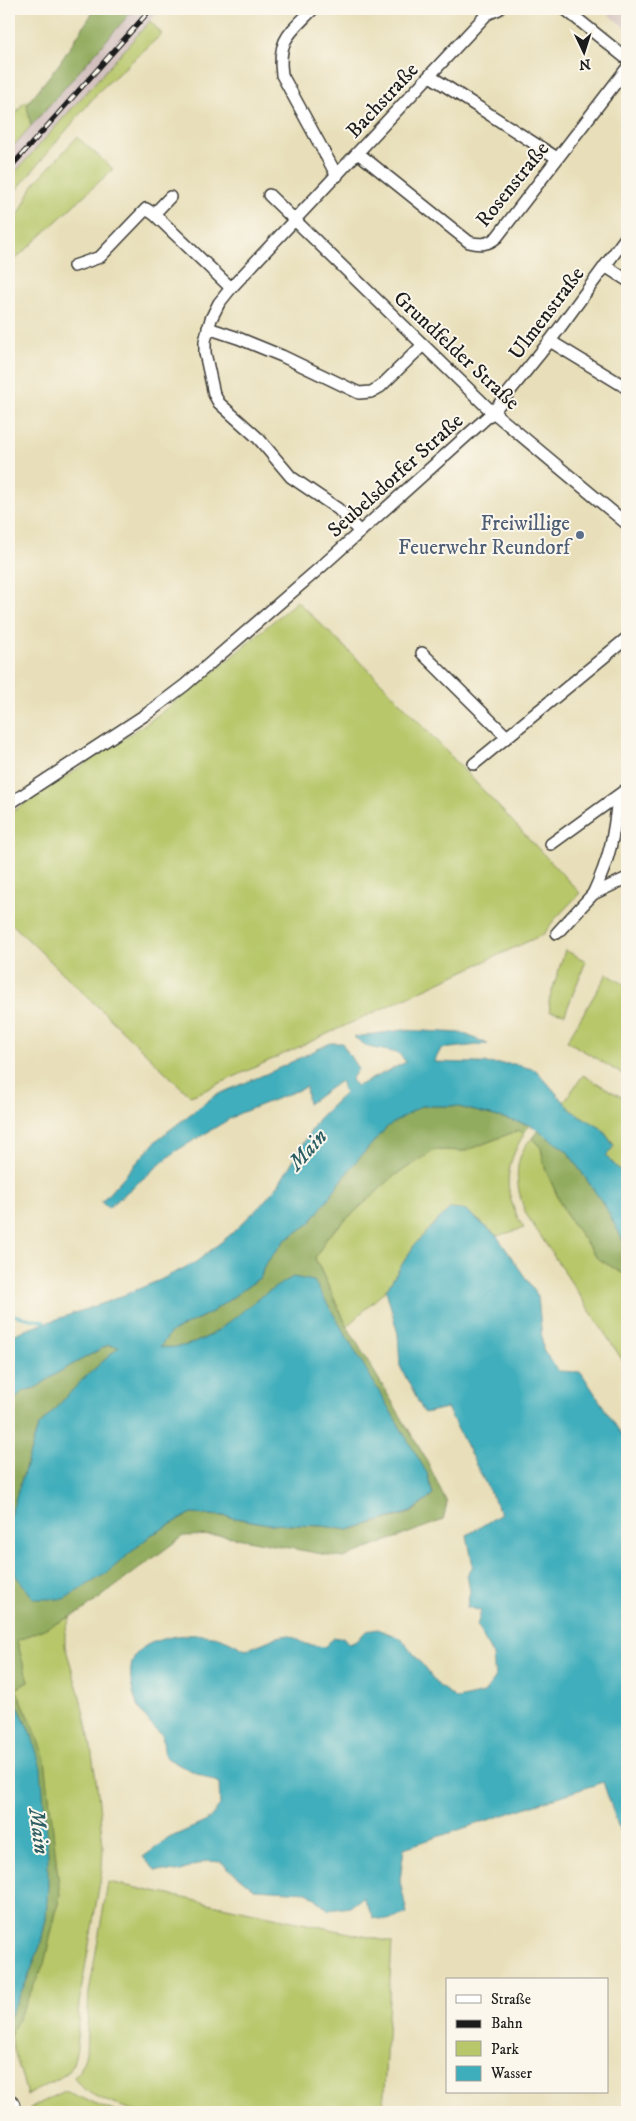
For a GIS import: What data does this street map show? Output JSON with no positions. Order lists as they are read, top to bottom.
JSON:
{
  "streets": {
    "street": [
      "Bachstraße",
      "Rosenstraße",
      "Ulmenstraße",
      "Grundfelder Straße",
      "Seubelsdorfer Straße"
    ]
  },
  "crossings": [
    ["Bachstraße", "Rosenstraße"],
    ["Bachstraße", "Grundfelder Straße"],
    ["Bachstraße", "Seubelsdorfer Straße"],
    ["Ulmenstraße", "Grundfelder Straße"],
    ["Ulmenstraße", "Seubelsdorfer Straße"],
    ["Grundfelder Straße", "Seubelsdorfer Straße"]
  ],
  "water": ["Main"],
  "places": ["Freiwillige Feuerwehr Reundorf"],
  "legend": [
    "Straße",
    "Bahn",
    "Park",
    "Wasser"
  ],
  "north": "bottom"
}
